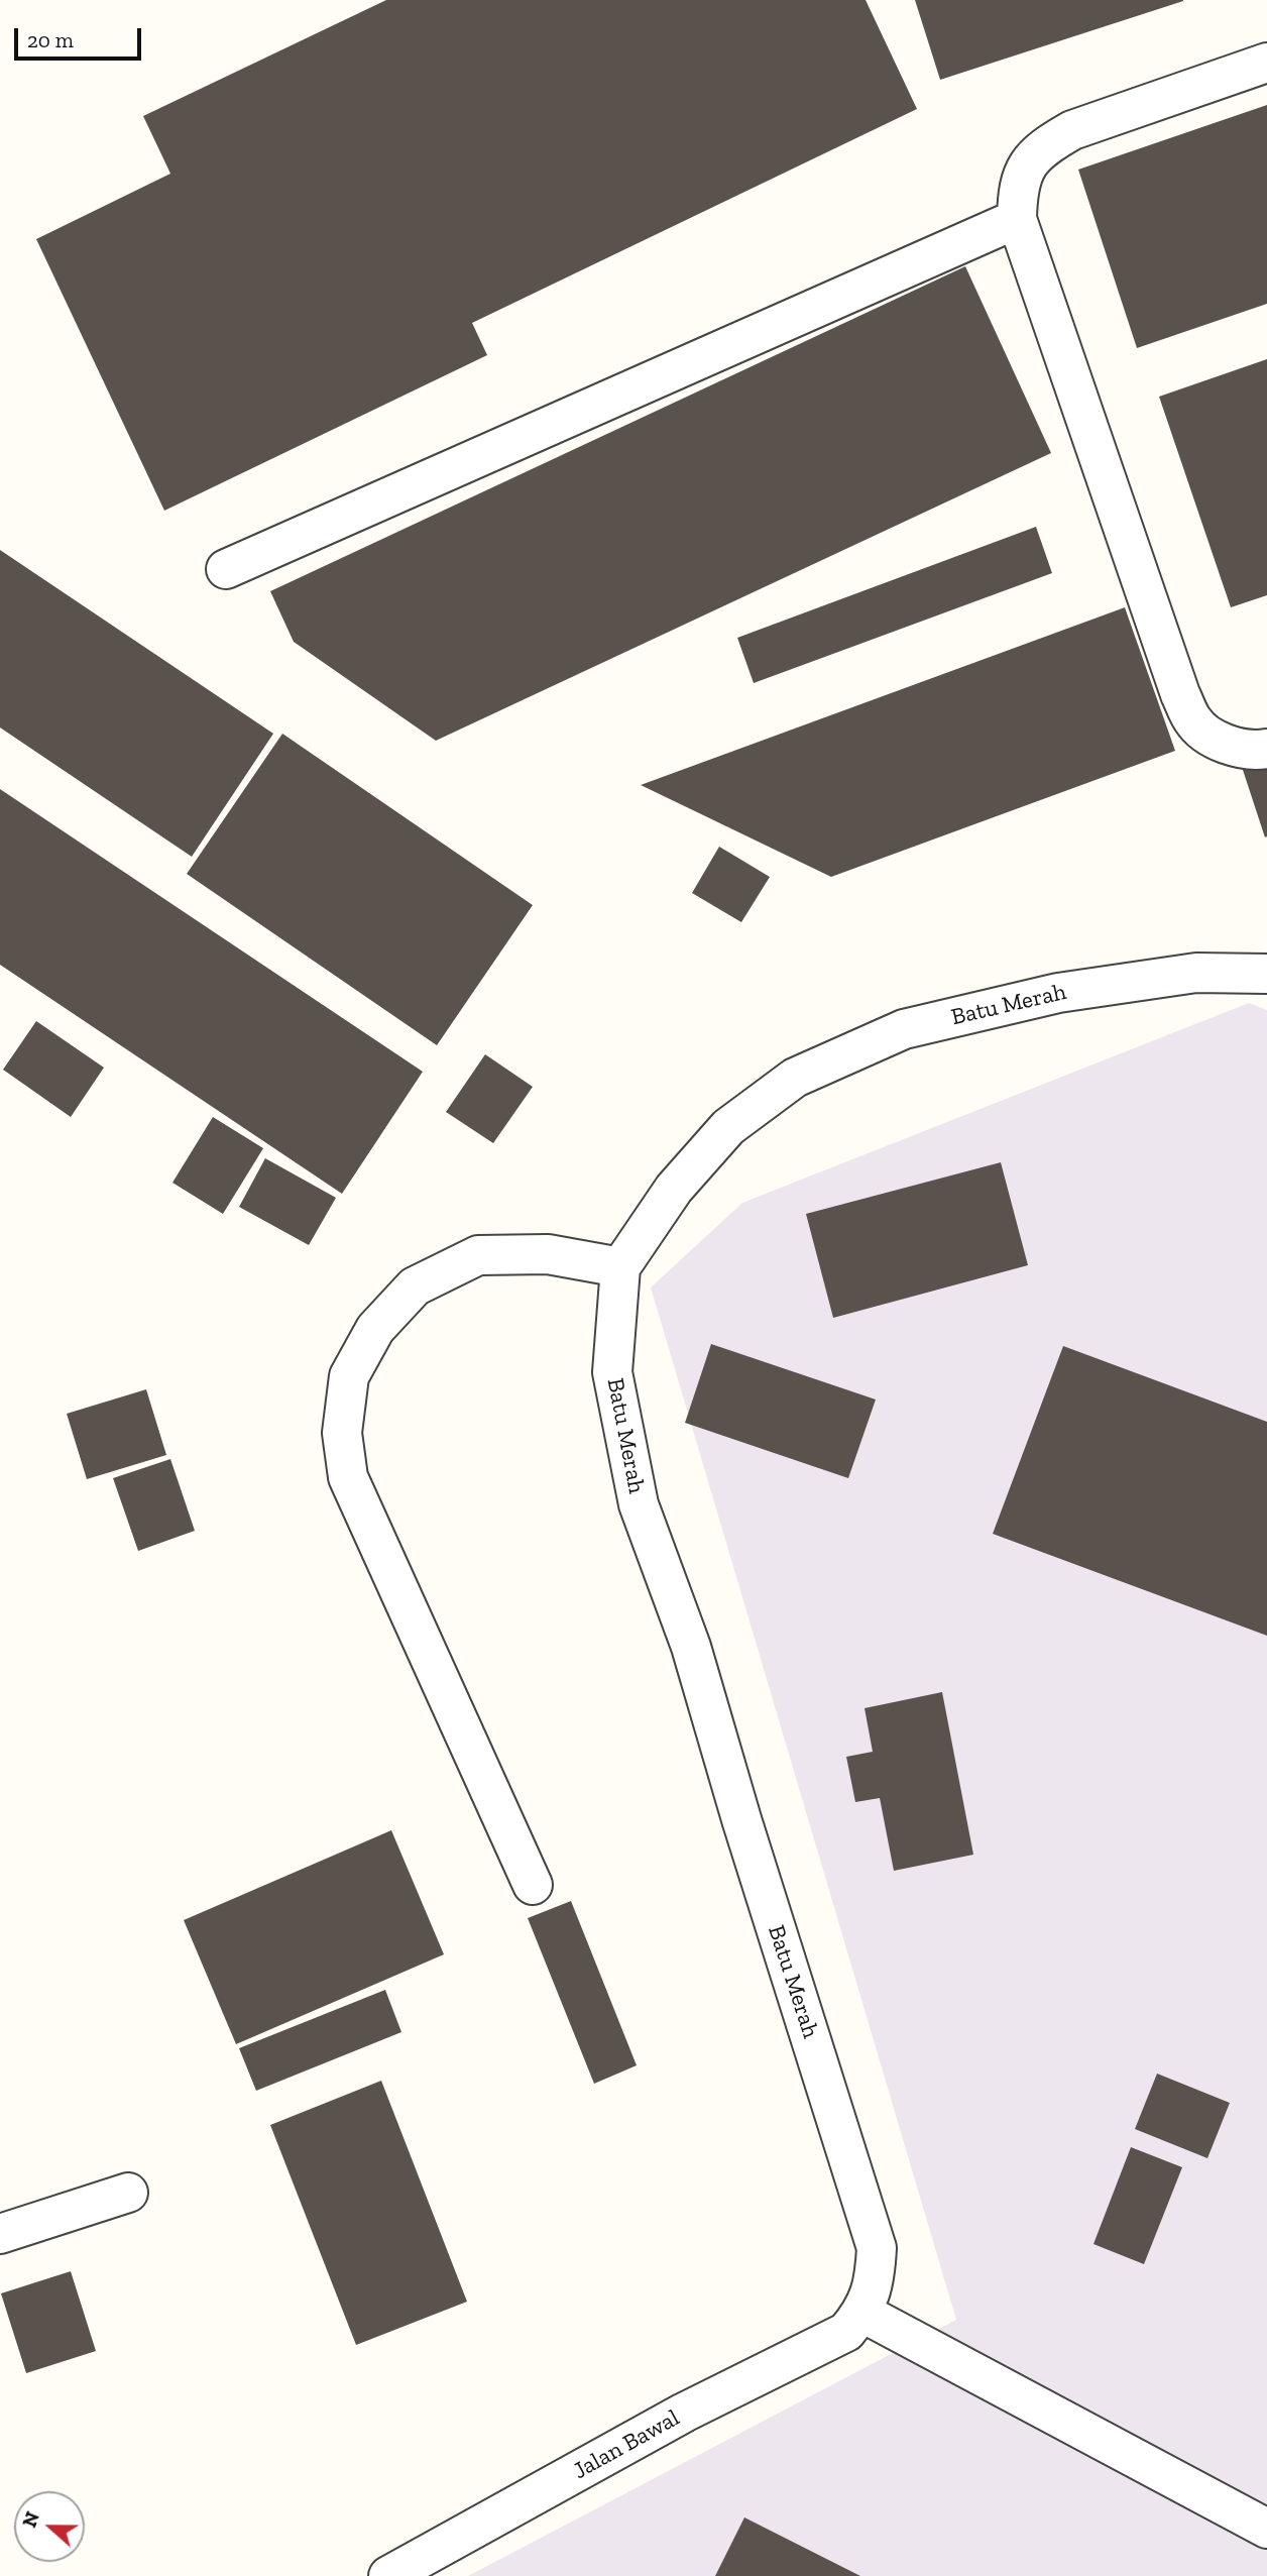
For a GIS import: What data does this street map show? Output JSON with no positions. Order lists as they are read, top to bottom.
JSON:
{
  "streets": {
    "street": ["Batu Merah", "Jalan Bawal"]
  },
  "crossings": [
    ["Batu Merah", "Jalan Bawal"]
  ],
  "scale_bar": "20 m",
  "north": "left"
}
